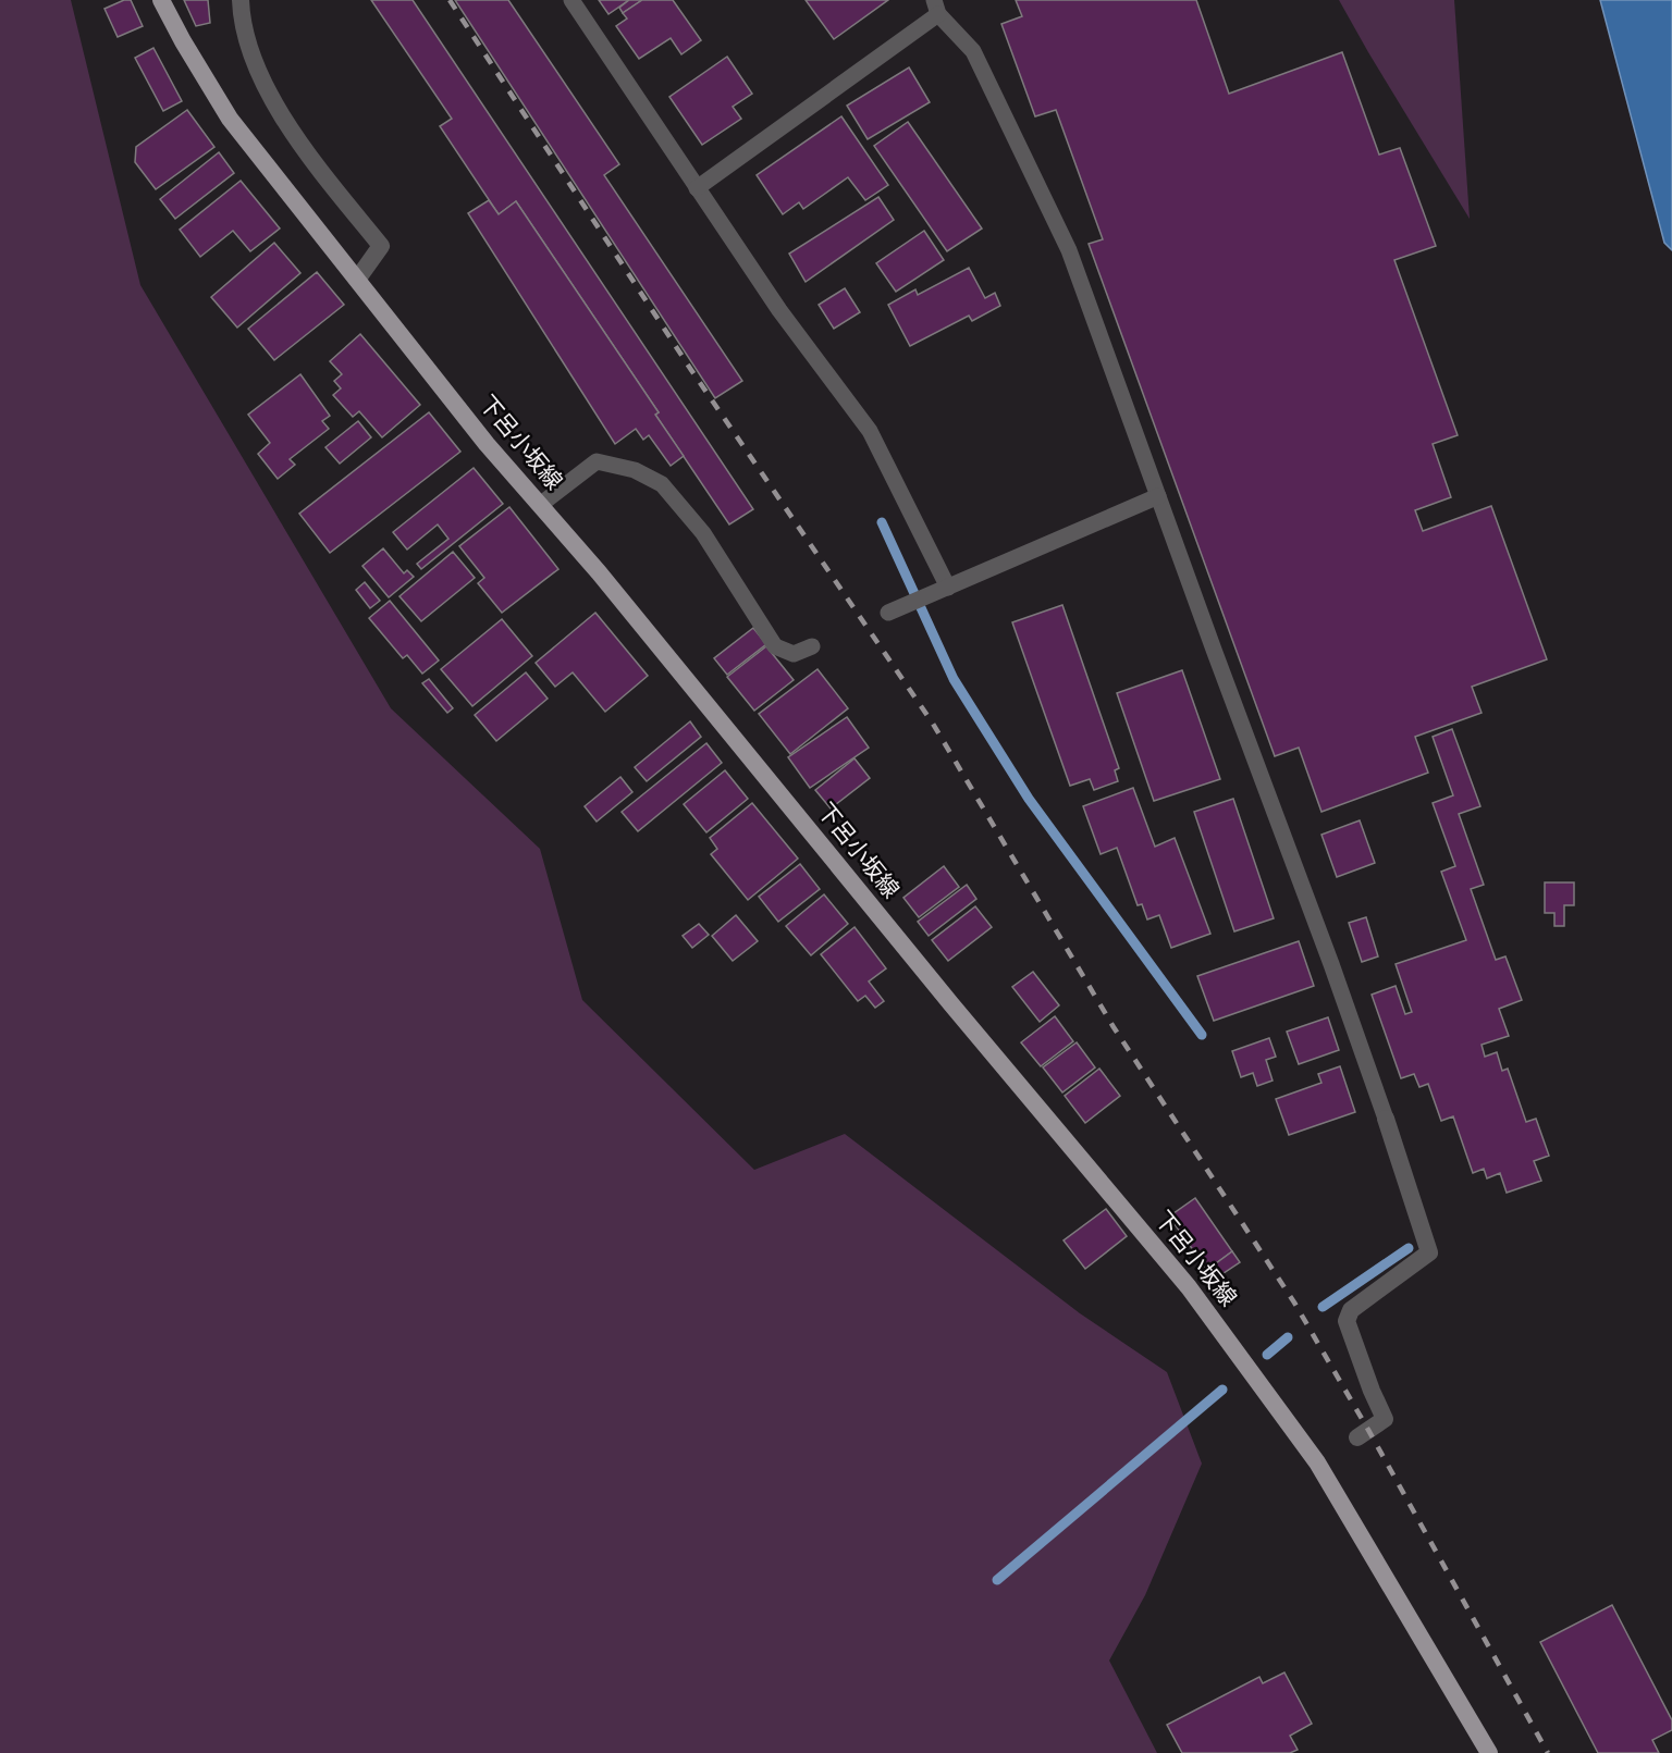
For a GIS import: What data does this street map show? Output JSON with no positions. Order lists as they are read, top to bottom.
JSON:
{
  "streets": {
    "main road": ["下呂小坂線"]
  }
}
